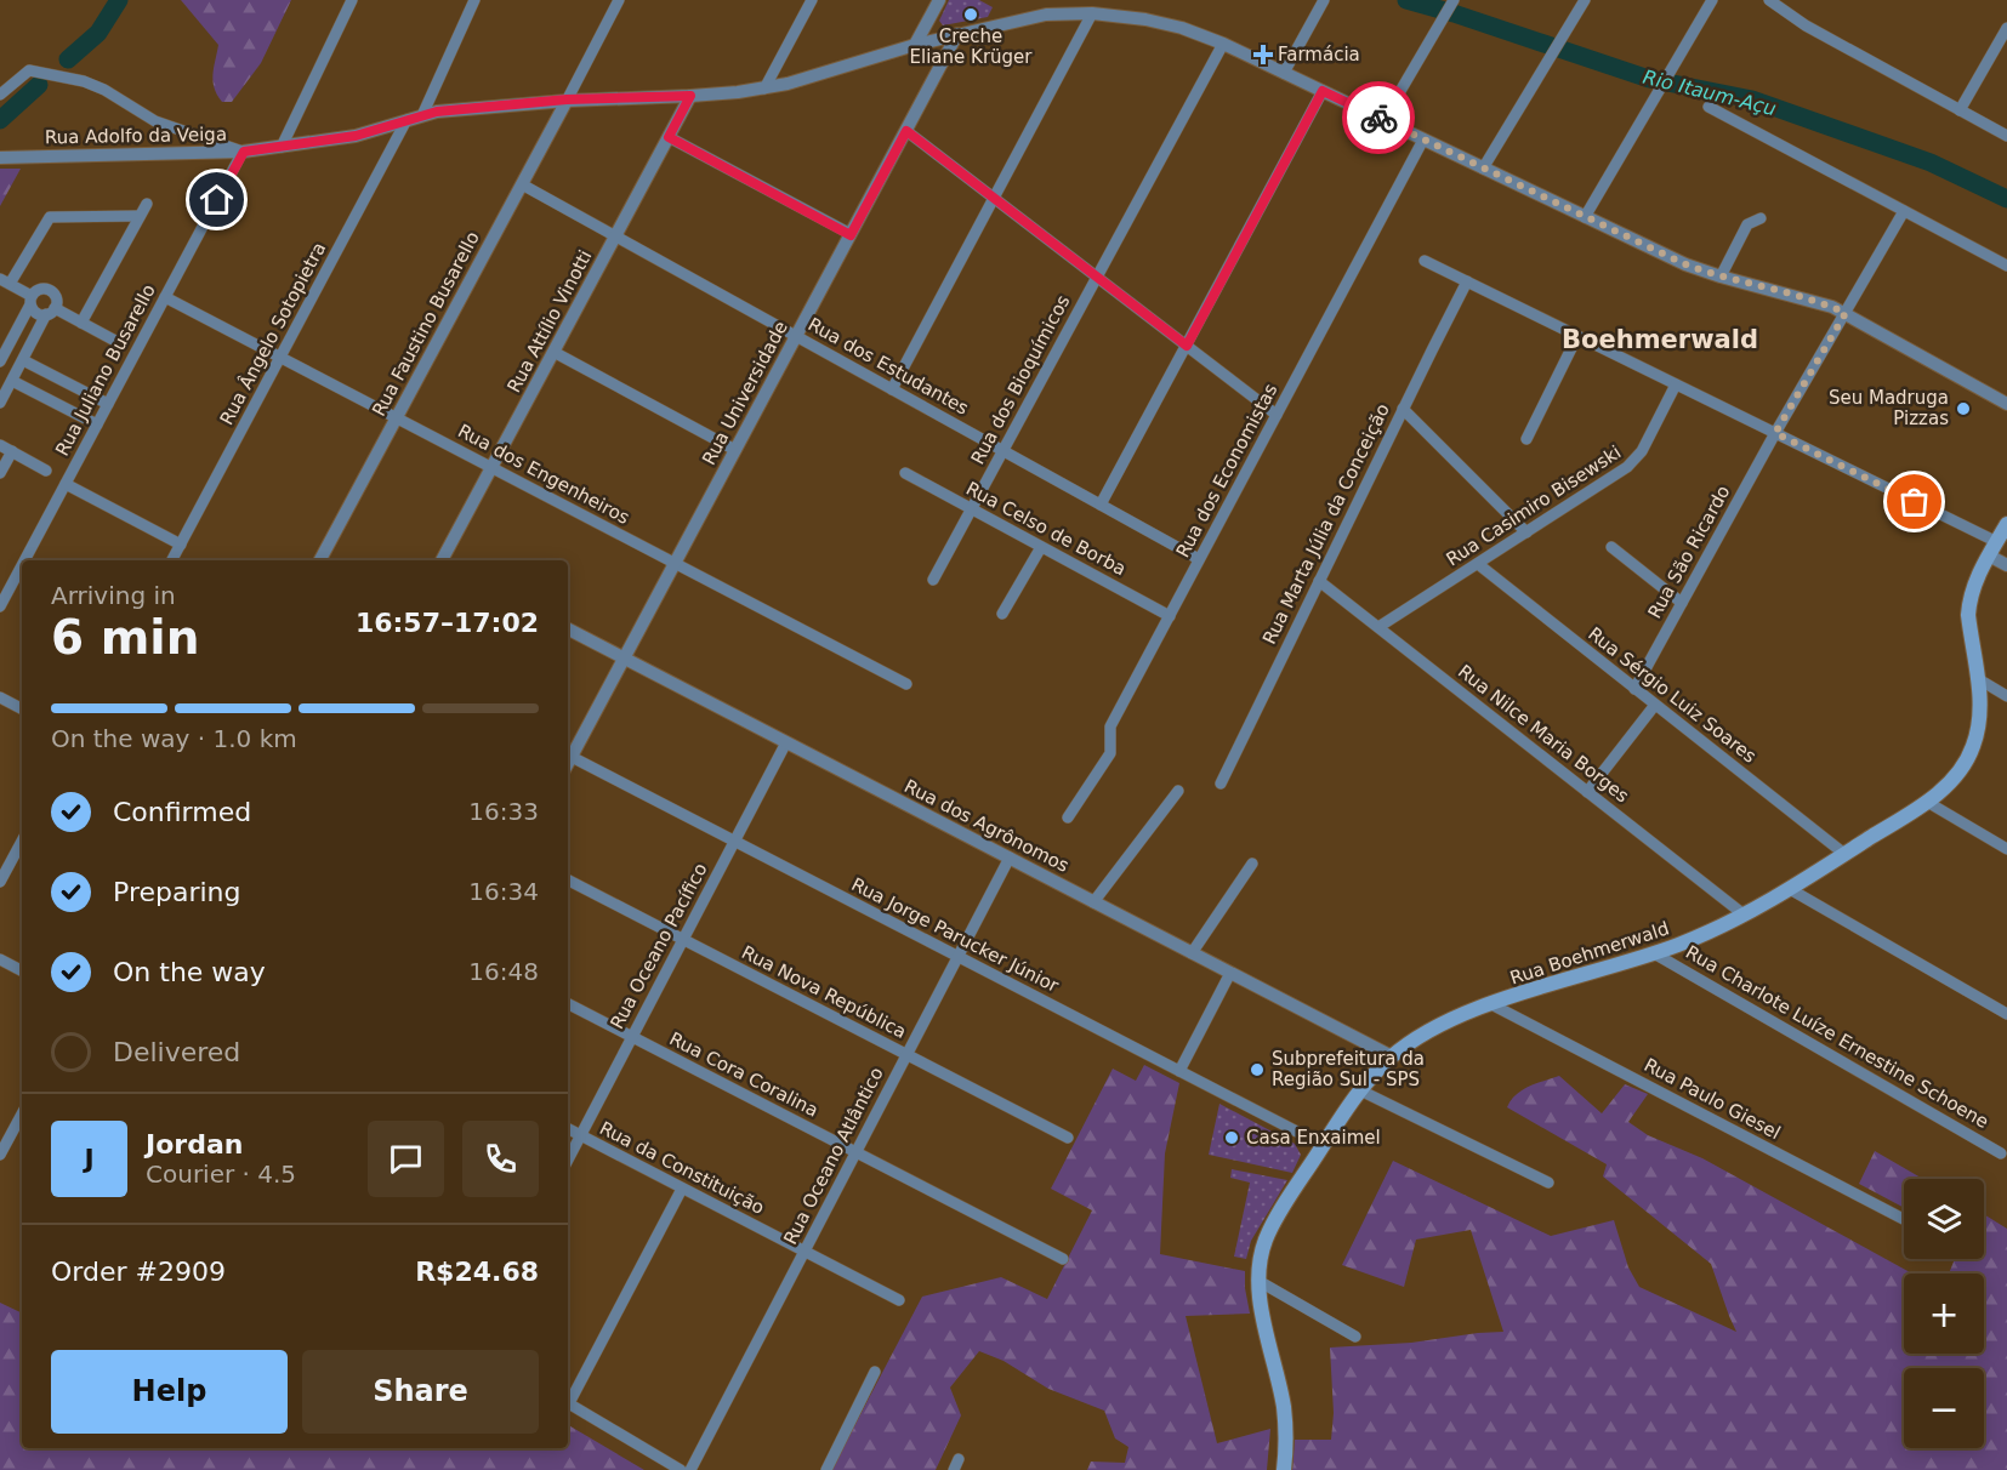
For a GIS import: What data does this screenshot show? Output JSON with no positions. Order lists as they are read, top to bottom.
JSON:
{
  "streets": {
    "main road": ["Rua Boehmerwald"],
    "street": [
      "Rua Adolfo da Veiga",
      "Rua Attílio Vinotti",
      "Rua Faustino Busarello",
      "Rua Ângelo Sotopietra",
      "Rua dos Estudantes",
      "Rua Juliano Busarello",
      "Rua dos Bioquímicos",
      "Rua Universidade",
      "Rua dos Economistas",
      "Rua dos Engenheiros",
      "Rua Casimiro Bisewski",
      "Rua Marta Júlia da Conceição",
      "Rua Celso de Borba",
      "Rua São Ricardo",
      "Rua Sérgio Luiz Soares",
      "Rua Nilce Maria Borges",
      "Rua dos Agrônomos",
      "Rua Jorge Parucker Júnior",
      "Rua Oceano Pacífico",
      "Rua Nova República",
      "Rua Charlote Luíze Ernestine Schoene",
      "Rua Cora Coralina",
      "Rua Paulo Giesel",
      "Rua Oceano Atlântico",
      "Rua da Constituição"
    ]
  },
  "crossings": [
    ["Rua Adolfo da Veiga", "Rua Attílio Vinotti"],
    ["Rua Adolfo da Veiga", "Rua Faustino Busarello"],
    ["Rua Adolfo da Veiga", "Rua Ângelo Sotopietra"],
    ["Rua Adolfo da Veiga", "Rua Juliano Busarello"],
    ["Rua Adolfo da Veiga", "Rua dos Bioquímicos"],
    ["Rua Adolfo da Veiga", "Rua Universidade"],
    ["Rua Adolfo da Veiga", "Rua dos Economistas"],
    ["Rua Adolfo da Veiga", "Rua São Ricardo"],
    ["Rua Attílio Vinotti", "Rua dos Estudantes"],
    ["Rua Attílio Vinotti", "Rua dos Engenheiros"],
    ["Rua Faustino Busarello", "Rua dos Estudantes"],
    ["Rua Faustino Busarello", "Rua dos Engenheiros"],
    ["Rua Ângelo Sotopietra", "Rua dos Engenheiros"],
    ["Rua dos Estudantes", "Rua dos Bioquímicos"],
    ["Rua dos Estudantes", "Rua Universidade"],
    ["Rua dos Estudantes", "Rua dos Economistas"],
    ["Rua Juliano Busarello", "Rua dos Engenheiros"],
    ["Rua dos Bioquímicos", "Rua Celso de Borba"],
    ["Rua Universidade", "Rua dos Engenheiros"],
    ["Rua Universidade", "Rua dos Agrônomos"],
    ["Rua Universidade", "Rua Jorge Parucker Júnior"],
    ["Rua dos Economistas", "Rua Celso de Borba"],
    ["Rua Casimiro Bisewski", "Rua Sérgio Luiz Soares"],
    ["Rua Casimiro Bisewski", "Rua Nilce Maria Borges"],
    ["Rua Marta Júlia da Conceição", "Rua Nilce Maria Borges"],
    ["Rua São Ricardo", "Rua Sérgio Luiz Soares"],
    ["Rua Sérgio Luiz Soares", "Rua Boehmerwald"],
    ["Rua Nilce Maria Borges", "Rua Boehmerwald"],
    ["Rua dos Agrônomos", "Rua Oceano Pacífico"],
    ["Rua dos Agrônomos", "Rua Boehmerwald"],
    ["Rua dos Agrônomos", "Rua Oceano Atlântico"],
    ["Rua Jorge Parucker Júnior", "Rua Oceano Pacífico"],
    ["Rua Jorge Parucker Júnior", "Rua Boehmerwald"],
    ["Rua Jorge Parucker Júnior", "Rua Oceano Atlântico"],
    ["Rua Oceano Pacífico", "Rua Nova República"],
    ["Rua Oceano Pacífico", "Rua Cora Coralina"],
    ["Rua Oceano Pacífico", "Rua da Constituição"],
    ["Rua Boehmerwald", "Rua Charlote Luíze Ernestine Schoene"],
    ["Rua Boehmerwald", "Rua Paulo Giesel"],
    ["Rua Nova República", "Rua Oceano Atlântico"],
    ["Rua Cora Coralina", "Rua Oceano Atlântico"],
    ["Rua Oceano Atlântico", "Rua da Constituição"]
  ],
  "districts": ["Boehmerwald"],
  "water": ["Rio Itaum-Açu"],
  "places": {
    "other": [
      "Creche Eliane Krüger",
      "Seu Madruga Pizzas",
      "Subprefeitura da Região Sul - SPS",
      "Casa Enxaimel"
    ],
    "health": ["Farmácia"]
  },
  "page": {
    "heading": ["6 min", "Arriving in", "16:57–17:02"],
    "panel": [
      "Jordan",
      "Courier · 4.5",
      "Order #2909",
      "R$24.68"
    ],
    "bar": "On the way · 1.0 km",
    "list": [
      ["Confirmed", "16:33"],
      ["Preparing", "16:34"],
      ["On the way", "16:48"],
      "Delivered"
    ],
    "round": "J",
    "map_buttons": ["+", "−"],
    "buttons": ["Help", "Share"]
  }
}
